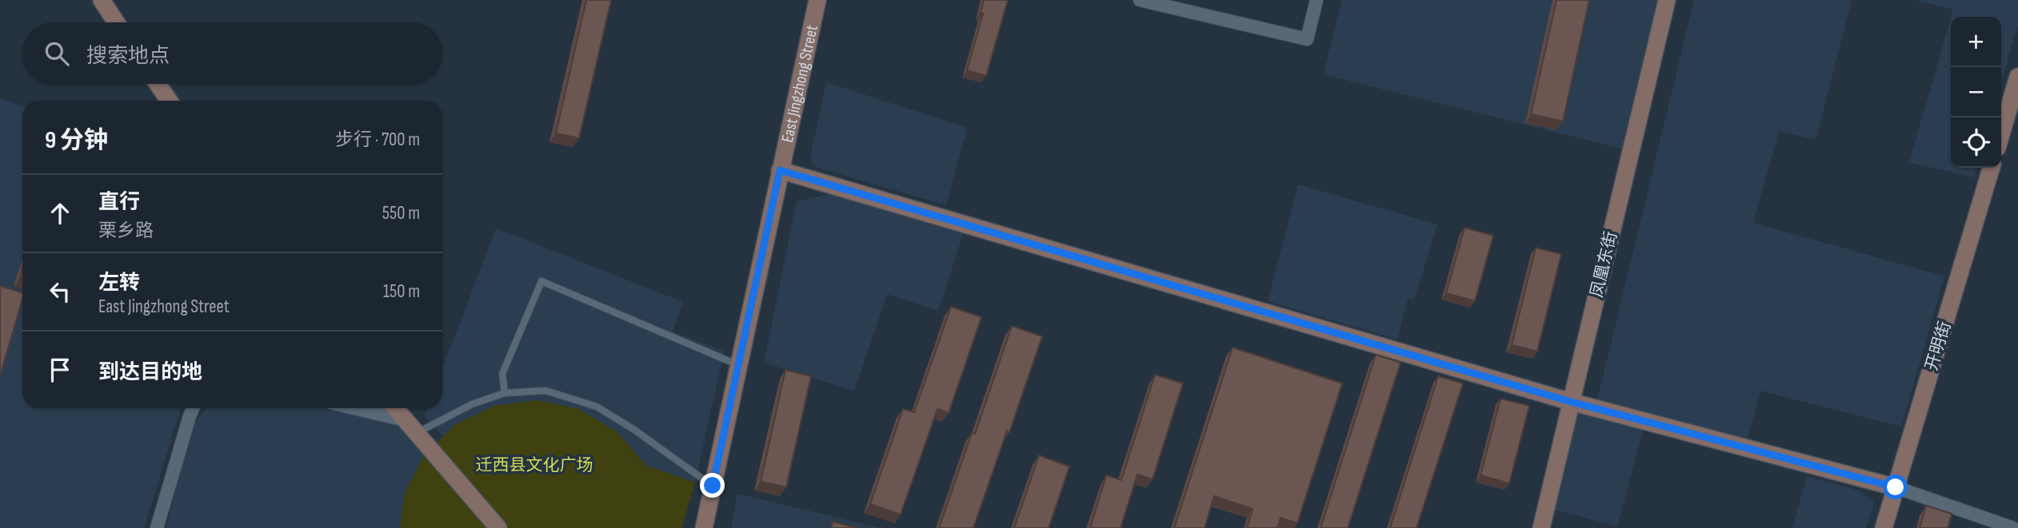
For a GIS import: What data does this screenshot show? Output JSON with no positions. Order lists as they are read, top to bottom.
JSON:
{
  "streets": {
    "street": ["East Jingzhong Street", "凤凰东街", "开明街"]
  },
  "parks": ["迁西县文化广场"],
  "page": {
    "map_buttons": ["+", "−"],
    "search": "搜索地点",
    "heading": ["9 分钟", "步行 · 700 m"],
    "list": [
      ["直行", "栗乡路", "550 m"],
      ["左转", "East Jingzhong Street", "150 m"],
      "到达目的地"
    ]
  }
}
